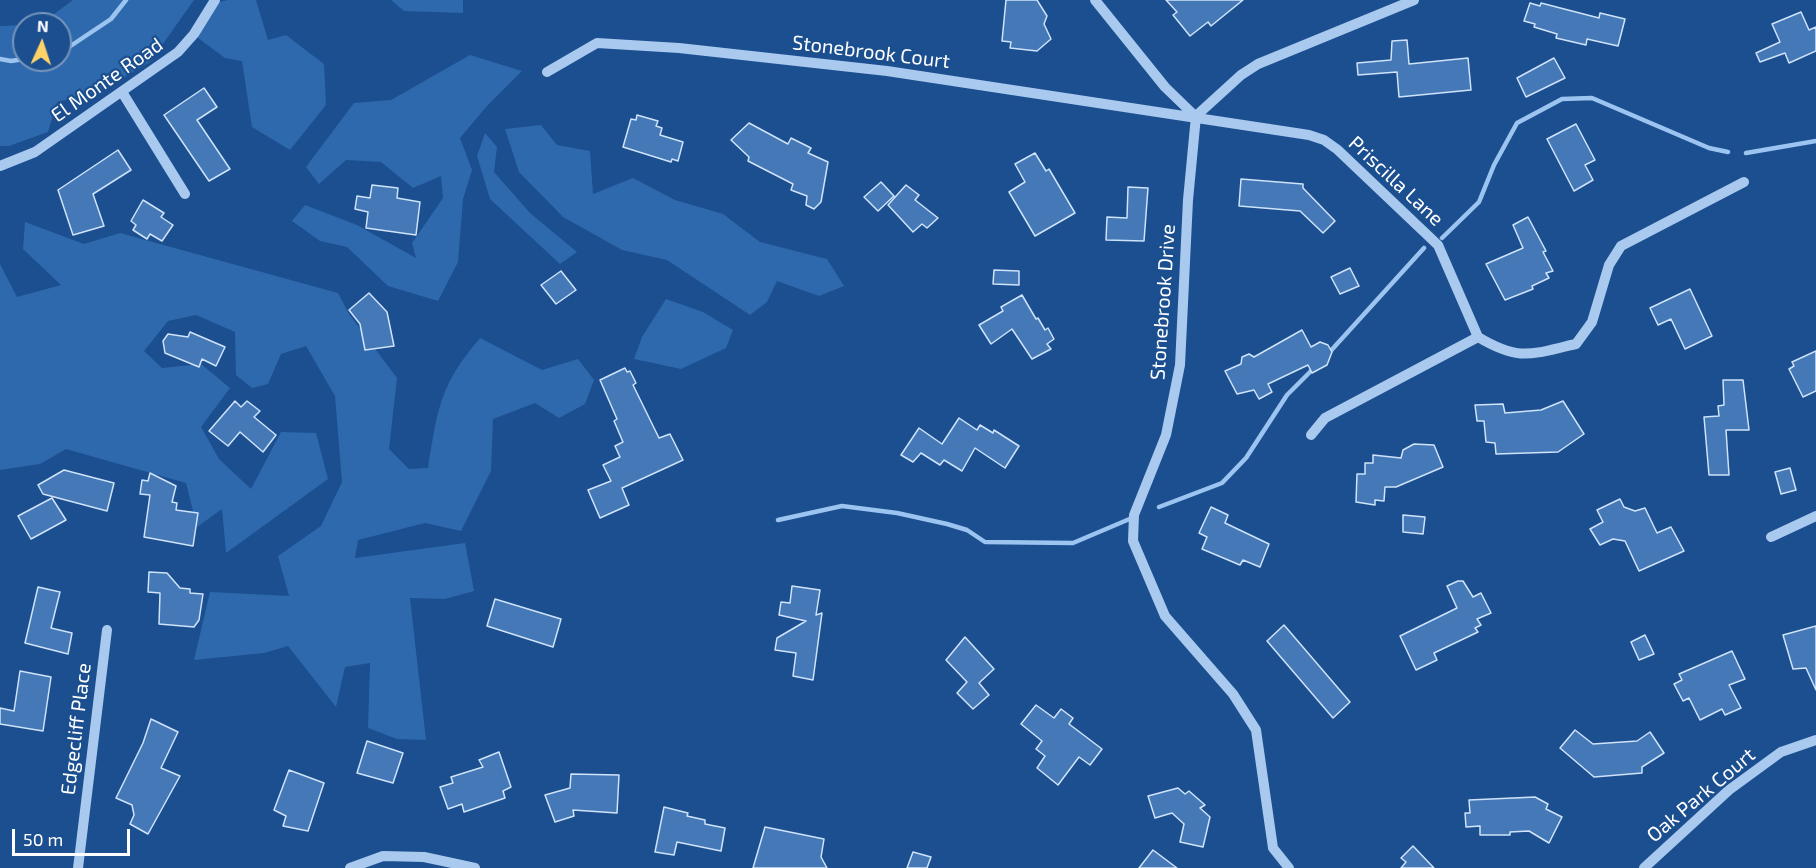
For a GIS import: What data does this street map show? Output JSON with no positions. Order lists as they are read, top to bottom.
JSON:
{
  "streets": {
    "street": [
      "Stonebrook Court",
      "El Monte Road",
      "Priscilla Lane",
      "Stonebrook Drive",
      "Edgecliff Place",
      "Oak Park Court"
    ]
  },
  "crossings": [
    ["Stonebrook Court", "Priscilla Lane"],
    ["Stonebrook Court", "Stonebrook Drive"],
    ["Priscilla Lane", "Stonebrook Drive"]
  ],
  "scale_bar": "50 m",
  "north": "top"
}
